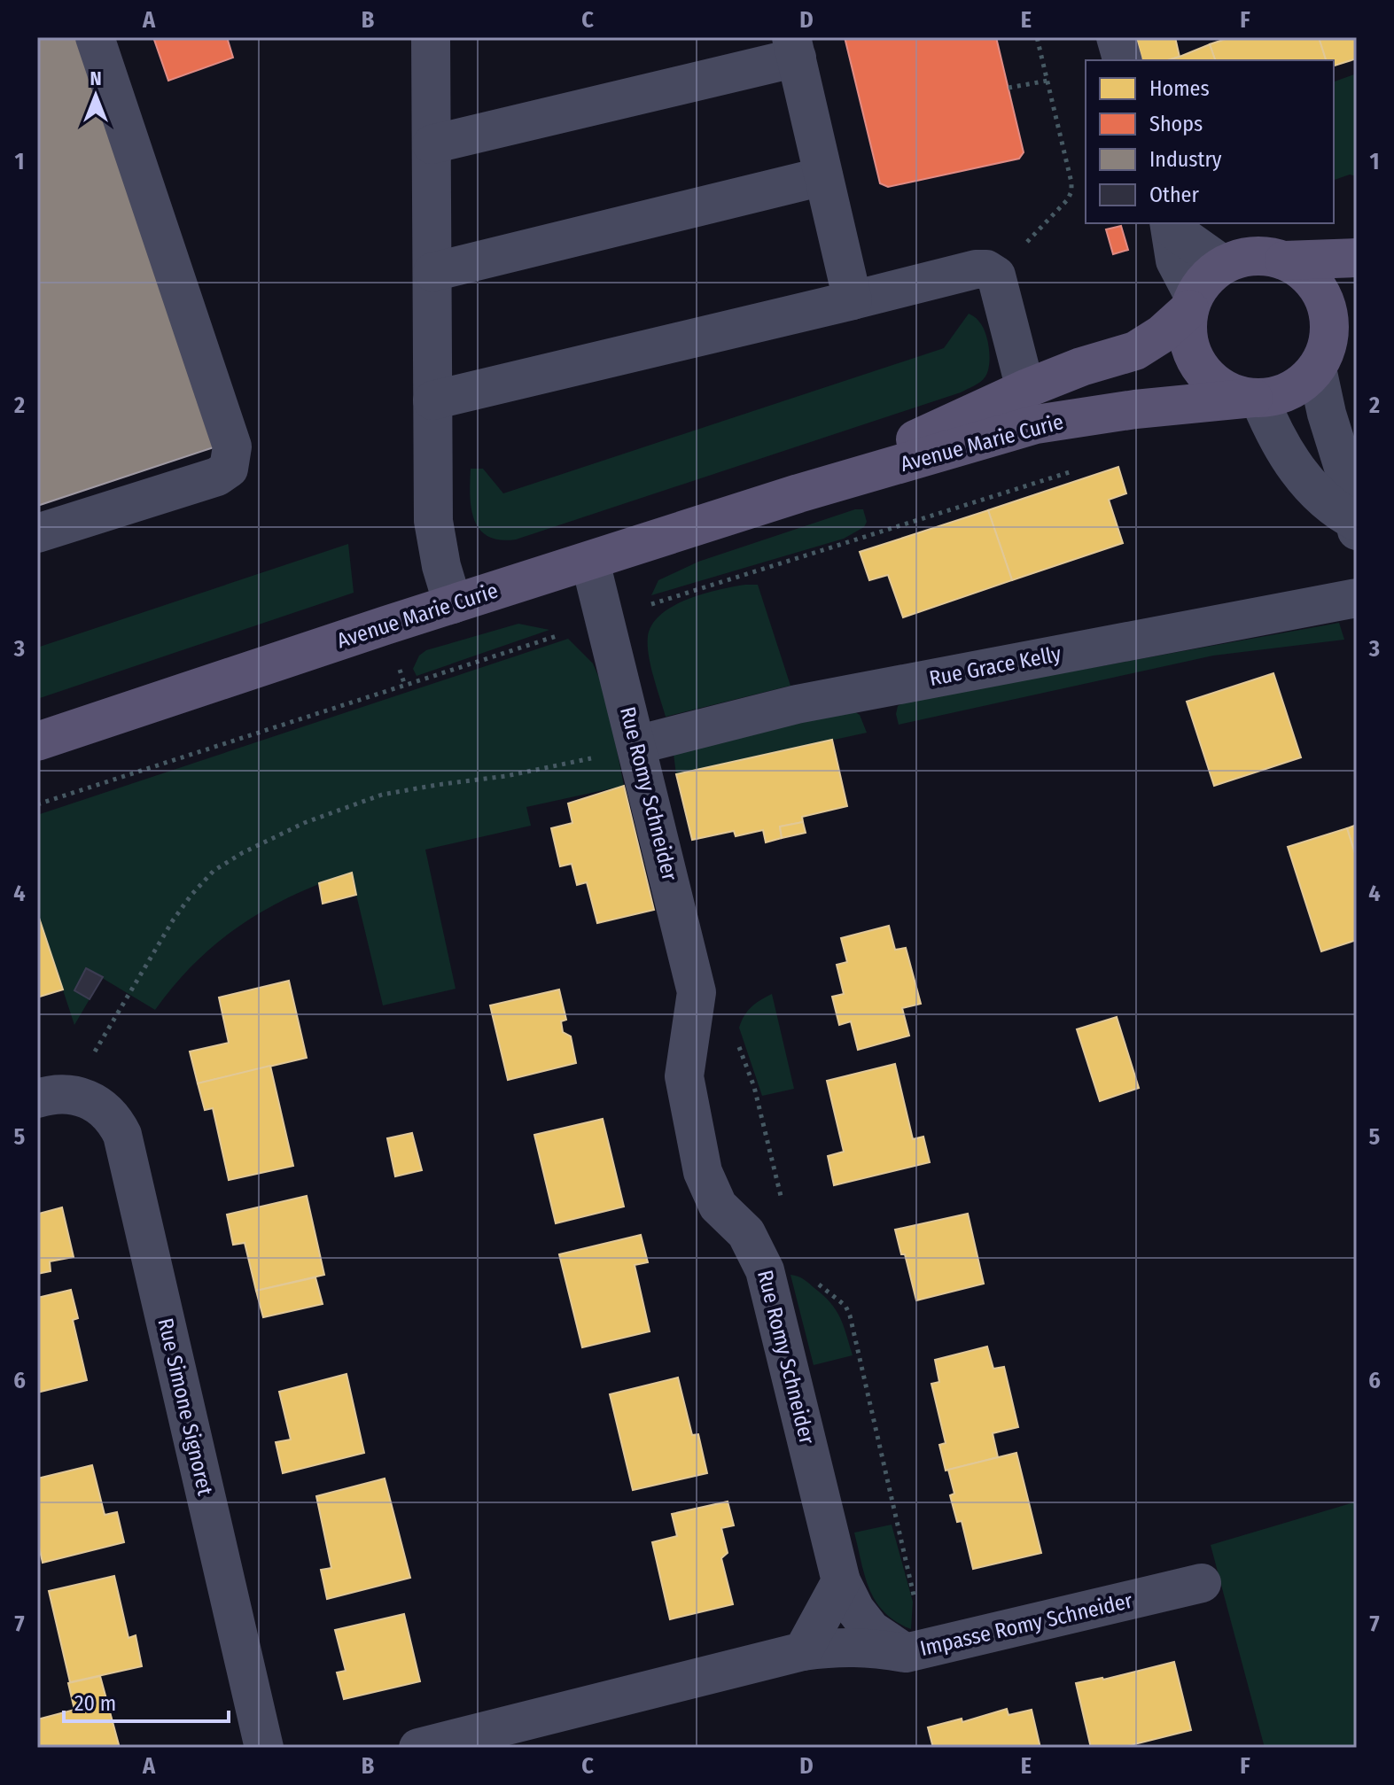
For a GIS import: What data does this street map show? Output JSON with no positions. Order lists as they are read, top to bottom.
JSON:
{
  "streets": {
    "main road": ["Avenue Marie Curie"],
    "street": [
      "Rue Grace Kelly",
      "Rue Romy Schneider",
      "Rue Simone Signoret",
      "Impasse Romy Schneider"
    ]
  },
  "crossings": [
    ["Avenue Marie Curie", "Rue Romy Schneider"],
    ["Rue Grace Kelly", "Rue Romy Schneider"],
    ["Rue Romy Schneider", "Impasse Romy Schneider"]
  ],
  "legend": [
    "Homes",
    "Shops",
    "Industry",
    "Other"
  ],
  "scale_bar": "20 m",
  "north": "top",
  "grid": {
    "columns": [
      "A",
      "B",
      "C",
      "D",
      "E",
      "F"
    ],
    "rows": [
      "1",
      "2",
      "3",
      "4",
      "5",
      "6",
      "7"
    ]
  }
}
